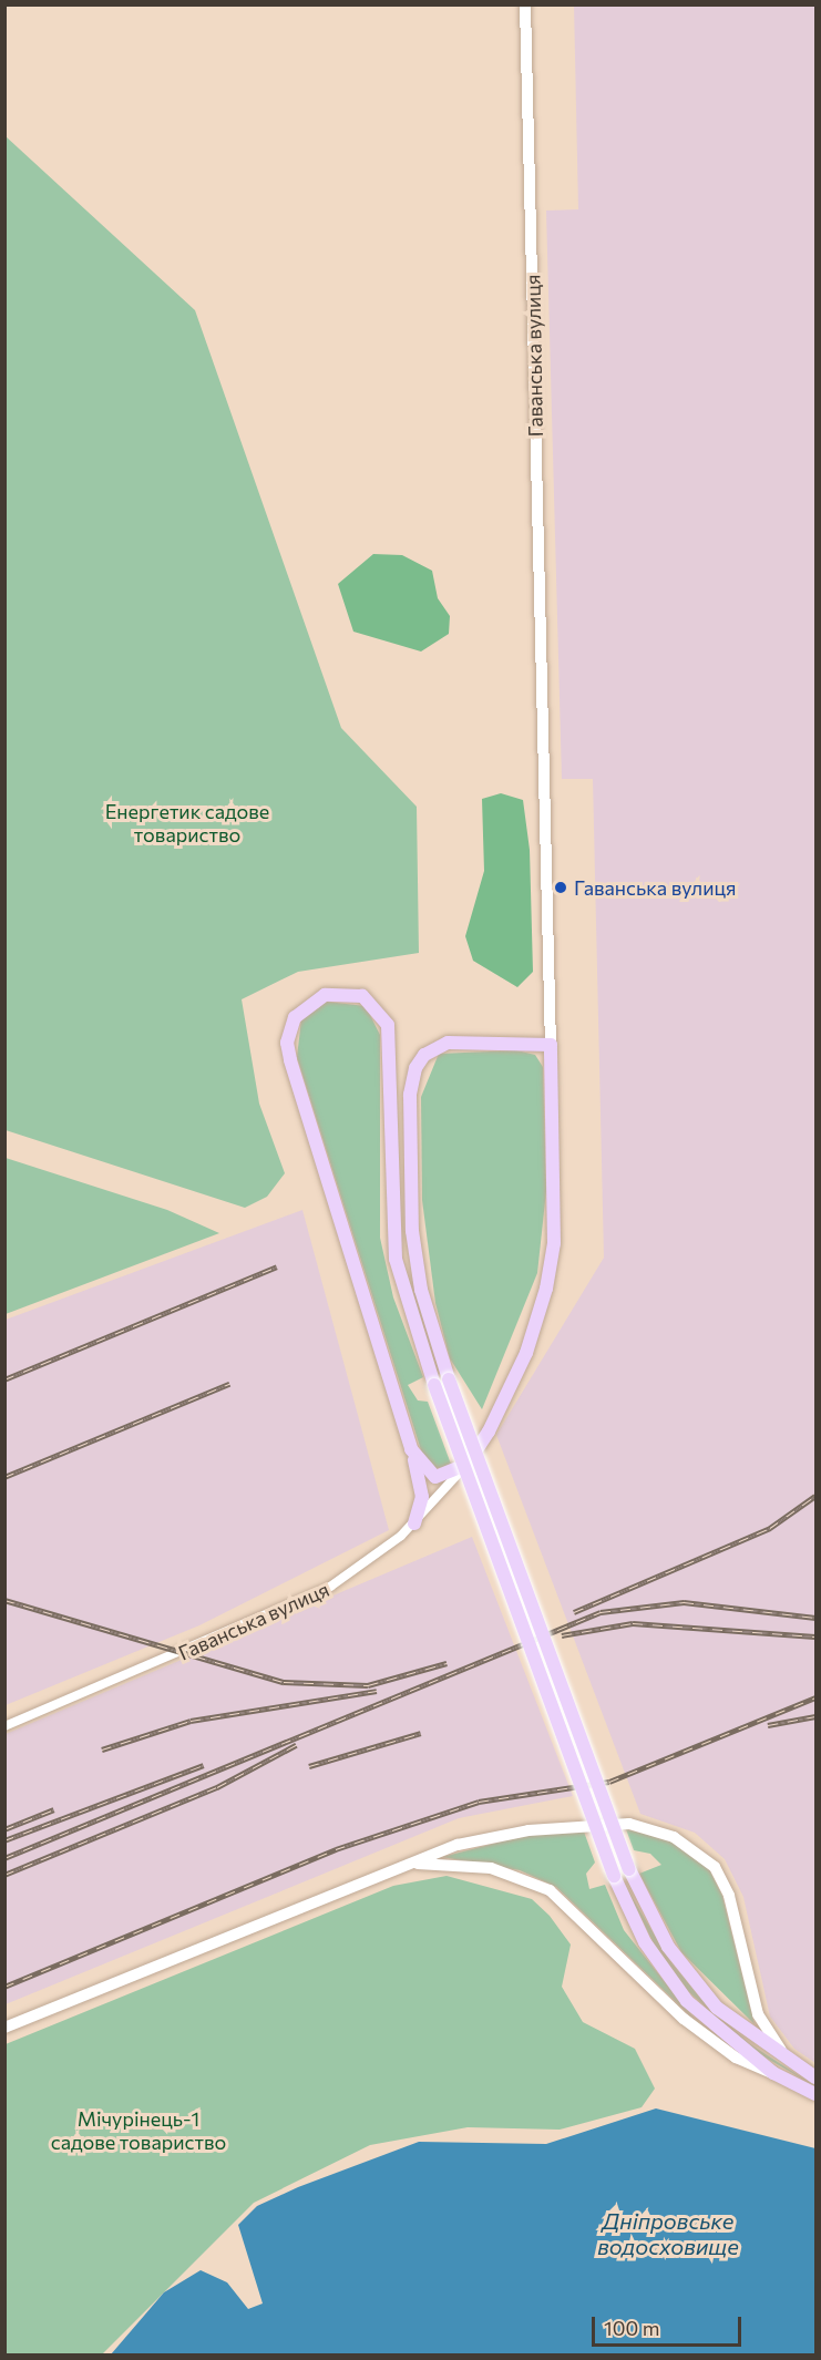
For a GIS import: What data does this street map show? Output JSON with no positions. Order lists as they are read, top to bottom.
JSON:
{
  "streets": {
    "main road": ["Гаванська вулиця"]
  },
  "water": ["Дніпровське водосховище"],
  "parks": ["Енергетик садове товариство", "Мічурінець-1 садове товариство"],
  "places": ["Гаванська вулиця"],
  "scale_bar": "100 m"
}
